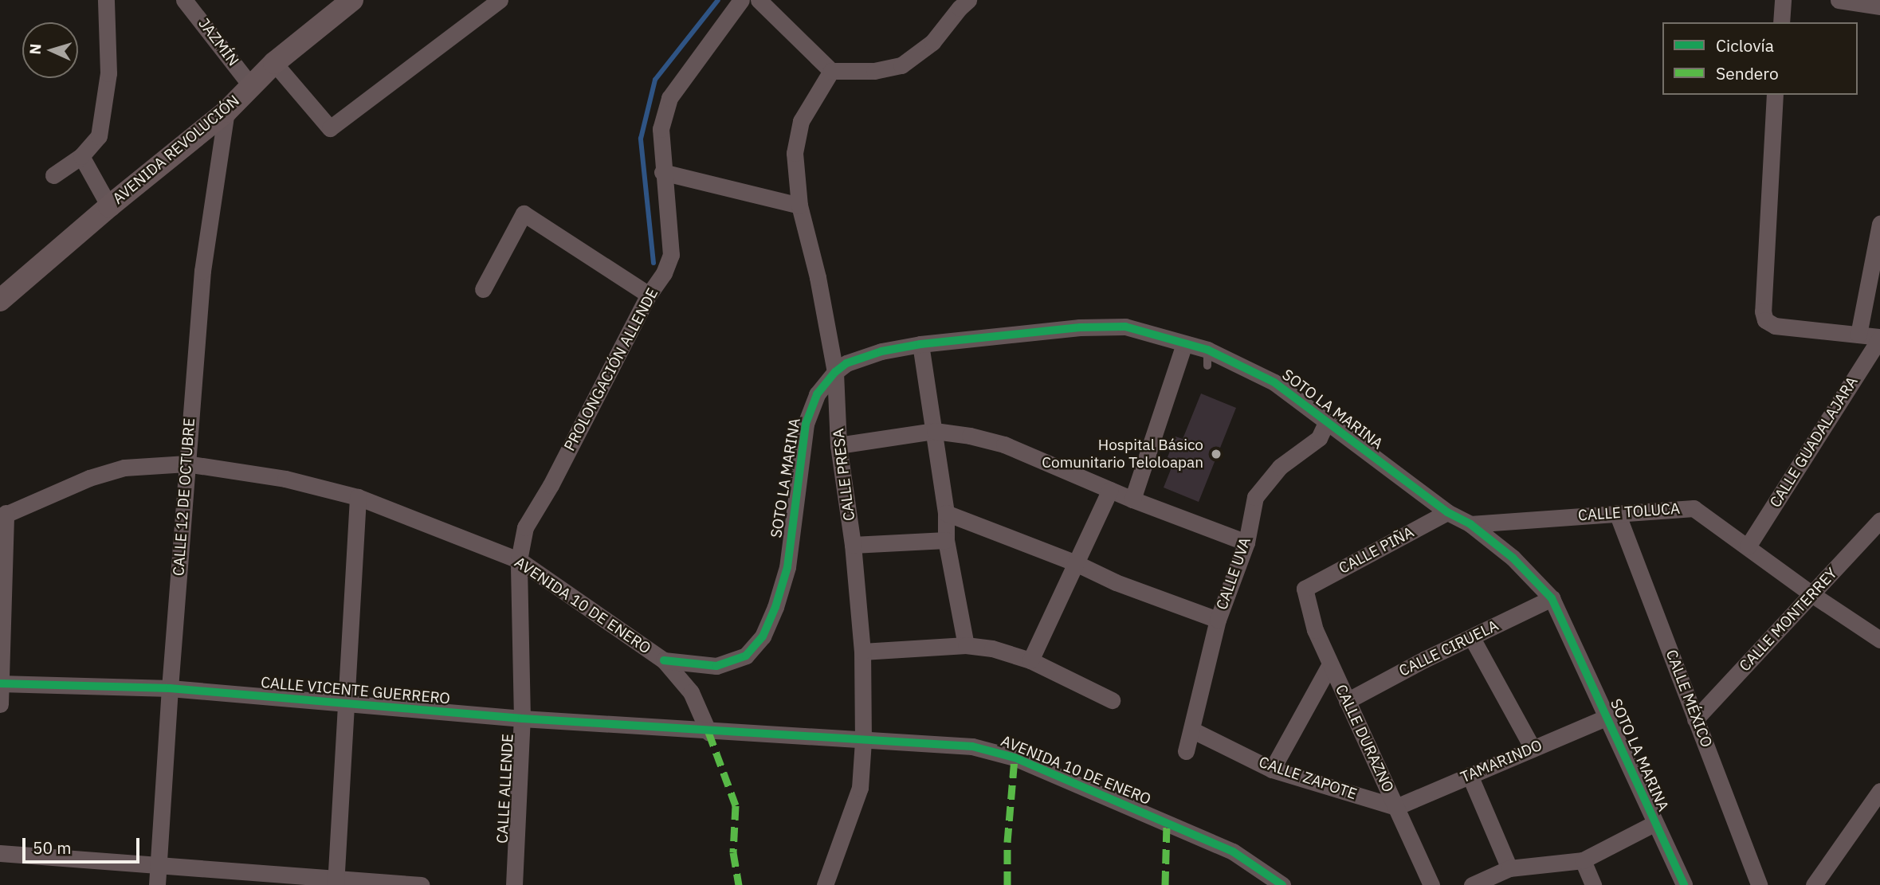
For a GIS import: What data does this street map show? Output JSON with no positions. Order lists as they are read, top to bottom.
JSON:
{
  "streets": {
    "street": [
      "JAZMÍN",
      "AVENIDA REVOLUCIÓN",
      "PROLONGACIÓN ALLENDE",
      "SOTO LA MARINA",
      "CALLE GUADALAJARA",
      "CALLE PRESA",
      "CALLE 12 DE OCTUBRE",
      "CALLE TOLUCA",
      "CALLE PIÑA",
      "CALLE UVA",
      "AVENIDA 10 DE ENERO",
      "CALLE MONTERREY",
      "CALLE CIRUELA",
      "CALLE VICENTE GUERRERO",
      "CALLE MÉXICO",
      "CALLE DURAZNO",
      "TAMARINDO",
      "CALLE ZAPOTE",
      "CALLE ALLENDE"
    ]
  },
  "crossings": [
    ["JAZMÍN", "AVENIDA REVOLUCIÓN"],
    ["AVENIDA REVOLUCIÓN", "CALLE 12 DE OCTUBRE"],
    ["PROLONGACIÓN ALLENDE", "AVENIDA 10 DE ENERO"],
    ["PROLONGACIÓN ALLENDE", "CALLE ALLENDE"],
    ["SOTO LA MARINA", "CALLE PRESA"],
    ["SOTO LA MARINA", "CALLE TOLUCA"],
    ["SOTO LA MARINA", "CALLE PIÑA"],
    ["SOTO LA MARINA", "CALLE UVA"],
    ["SOTO LA MARINA", "AVENIDA 10 DE ENERO"],
    ["SOTO LA MARINA", "CALLE CIRUELA"],
    ["SOTO LA MARINA", "TAMARINDO"],
    ["CALLE GUADALAJARA", "CALLE TOLUCA"],
    ["CALLE PRESA", "AVENIDA 10 DE ENERO"],
    ["CALLE 12 DE OCTUBRE", "AVENIDA 10 DE ENERO"],
    ["CALLE 12 DE OCTUBRE", "CALLE VICENTE GUERRERO"],
    ["CALLE TOLUCA", "CALLE MONTERREY"],
    ["CALLE TOLUCA", "CALLE MÉXICO"],
    ["CALLE PIÑA", "CALLE DURAZNO"],
    ["CALLE UVA", "CALLE ZAPOTE"],
    ["AVENIDA 10 DE ENERO", "CALLE VICENTE GUERRERO"],
    ["AVENIDA 10 DE ENERO", "CALLE ALLENDE"],
    ["CALLE MONTERREY", "CALLE MÉXICO"],
    ["CALLE CIRUELA", "CALLE DURAZNO"],
    ["CALLE VICENTE GUERRERO", "CALLE ALLENDE"],
    ["CALLE DURAZNO", "TAMARINDO"],
    ["CALLE DURAZNO", "CALLE ZAPOTE"],
    ["TAMARINDO", "CALLE ZAPOTE"]
  ],
  "places": ["Hospital Básico Comunitario Teloloapan"],
  "legend": ["Ciclovía", "Sendero"],
  "scale_bar": "50 m",
  "north": "left"
}
